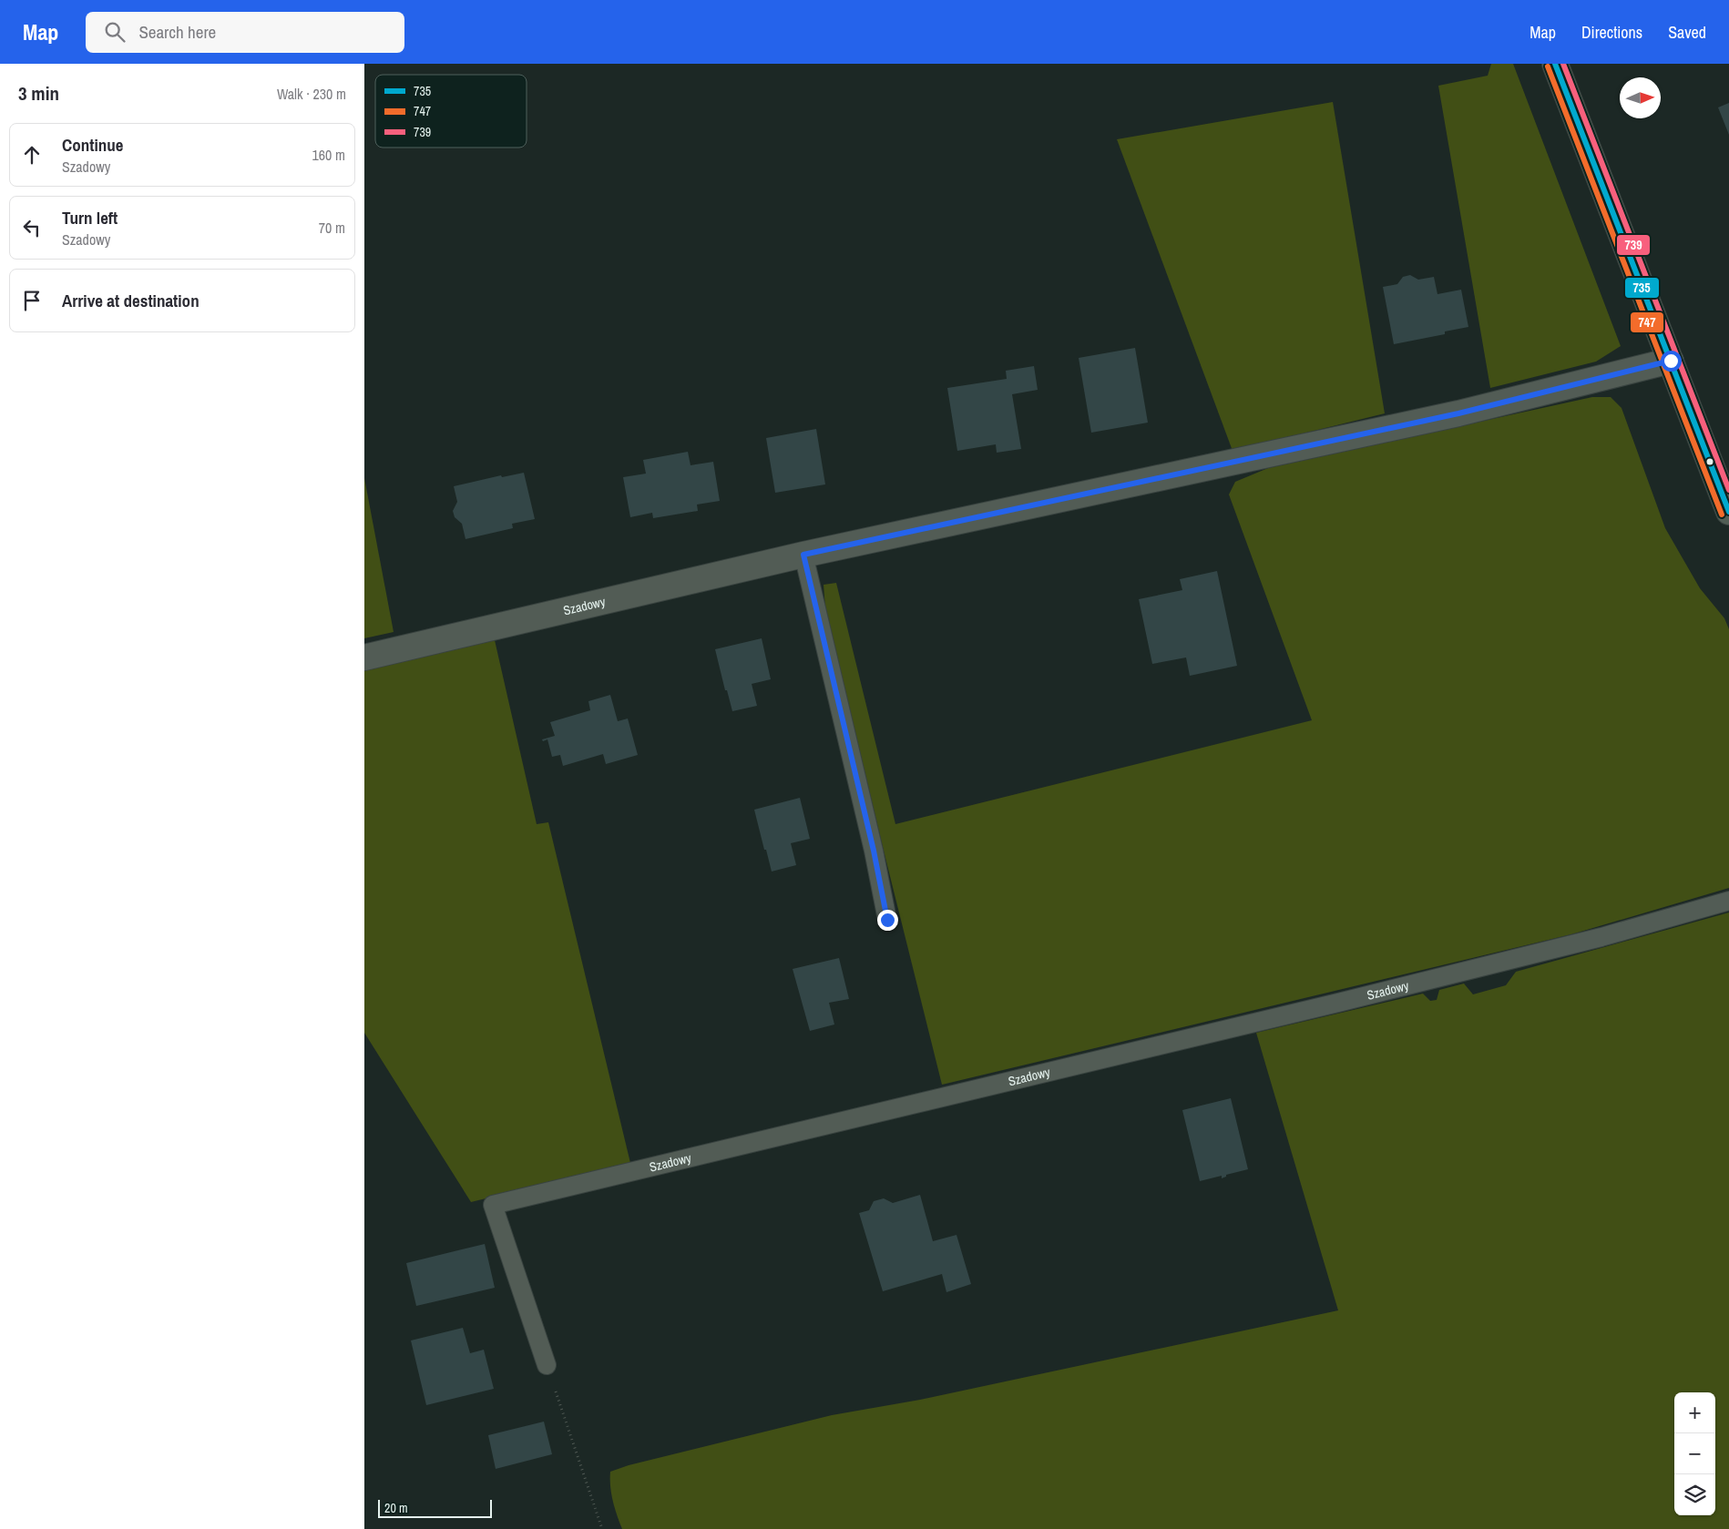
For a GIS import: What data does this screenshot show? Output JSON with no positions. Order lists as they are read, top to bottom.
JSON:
{
  "streets": {
    "street": ["Szadowy"]
  },
  "lines": ["transit line 735", "transit line 739", "transit line 747"],
  "legend": ["735", "747", "739"],
  "scale_bar": "20 m",
  "north": "right",
  "page": {
    "header": "Map",
    "search": "Search here",
    "nav": ["Map", "Directions", "Saved"],
    "heading": ["3 min", "Walk · 230 m"],
    "list": [
      ["Continue", "Szadowy", "160 m"],
      ["Turn left", "Szadowy", "70 m"],
      "Arrive at destination"
    ],
    "map_buttons": ["+", "−"],
    "scale": "20 m"
  }
}
